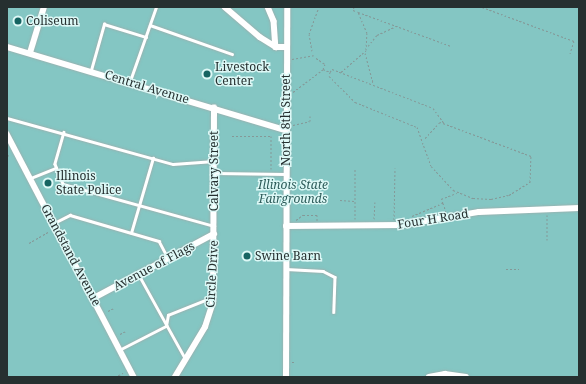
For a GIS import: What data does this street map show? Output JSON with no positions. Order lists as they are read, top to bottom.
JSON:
{
  "streets": {
    "street": [
      "Central Avenue",
      "North 8th Street",
      "Calvary Street",
      "Four H Road",
      "Grandstand Avenue",
      "Avenue of Flags",
      "Circle Drive"
    ]
  },
  "crossings": [
    ["Central Avenue", "North 8th Street"],
    ["Central Avenue", "Calvary Street"],
    ["North 8th Street", "Four H Road"],
    ["Calvary Street", "Avenue of Flags"],
    ["Calvary Street", "Circle Drive"],
    ["Grandstand Avenue", "Avenue of Flags"],
    ["Avenue of Flags", "Circle Drive"]
  ],
  "parks": ["Illinois State Fairgrounds"],
  "places": [
    "Coliseum",
    "Livestock Center",
    "Illinois State Police",
    "Swine Barn"
  ]
}
